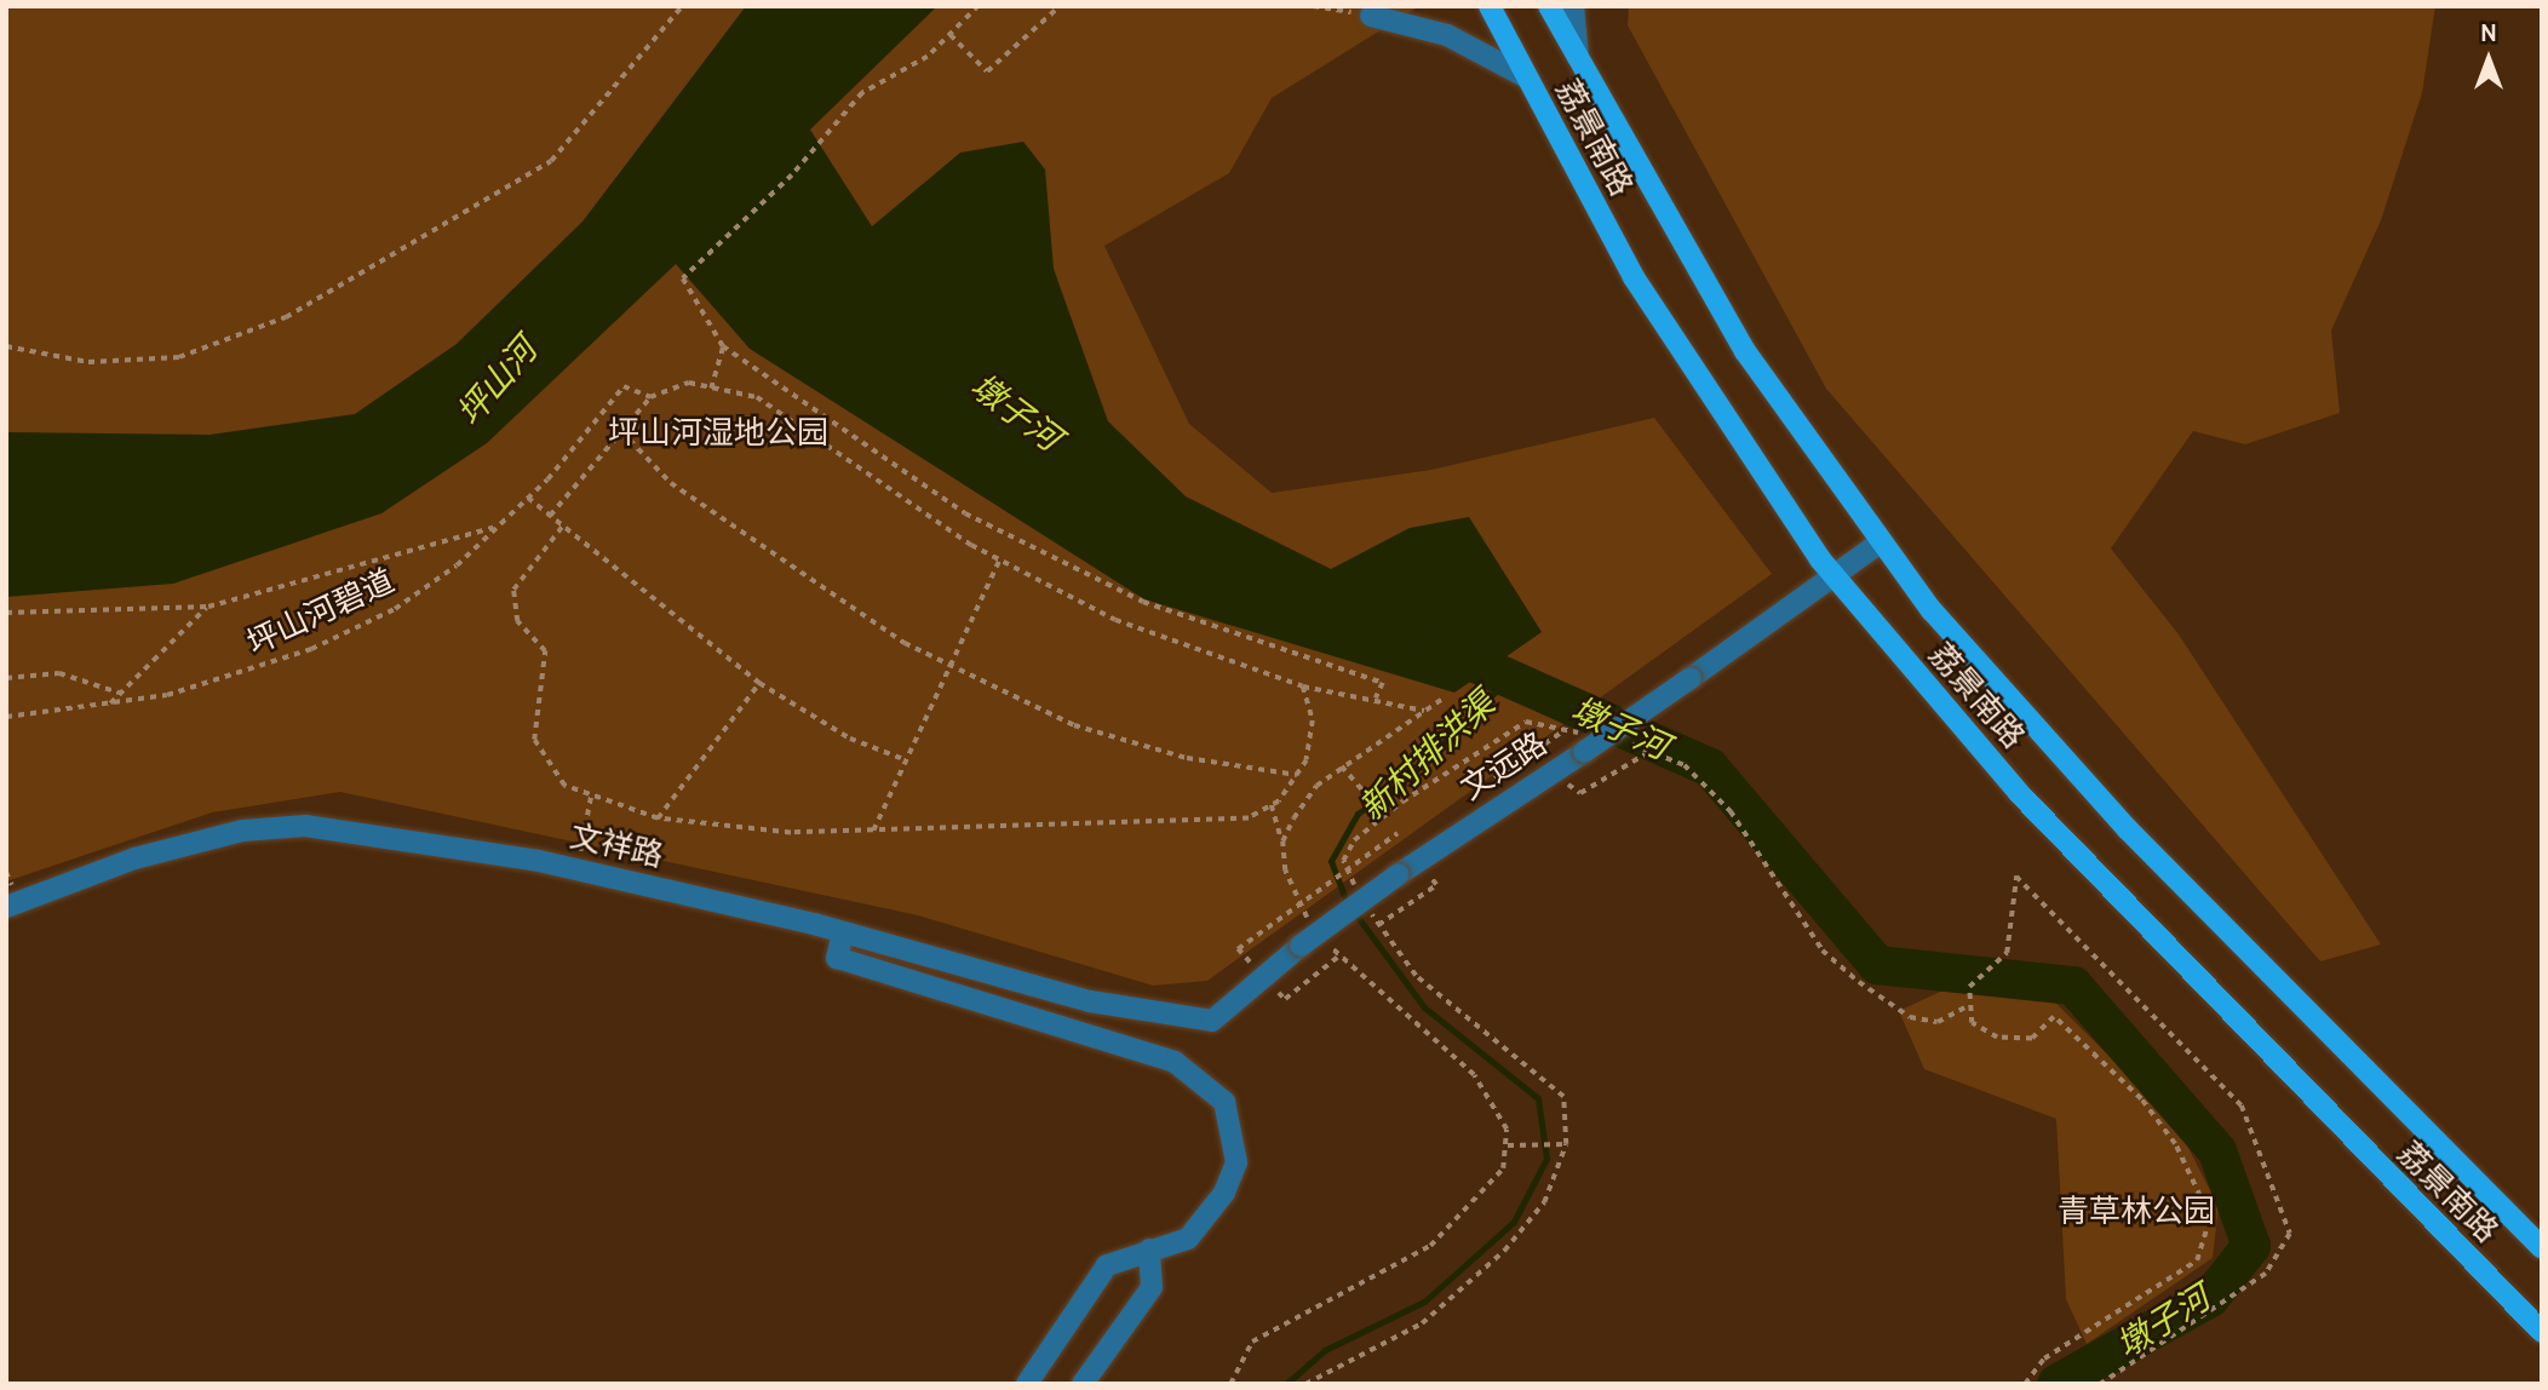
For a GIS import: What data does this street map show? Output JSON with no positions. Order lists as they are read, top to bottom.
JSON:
{
  "streets": {
    "main road": ["荔景南路"],
    "street": ["文远路", "文祥路"],
    "path": ["坪山河碧道"]
  },
  "crossings": [
    ["荔景南路", "文远路"],
    ["文远路", "文祥路"]
  ],
  "water": ["坪山河", "墩子河", "新村排洪渠"],
  "parks": ["坪山河湿地公园", "青草林公园"],
  "north": "top"
}
